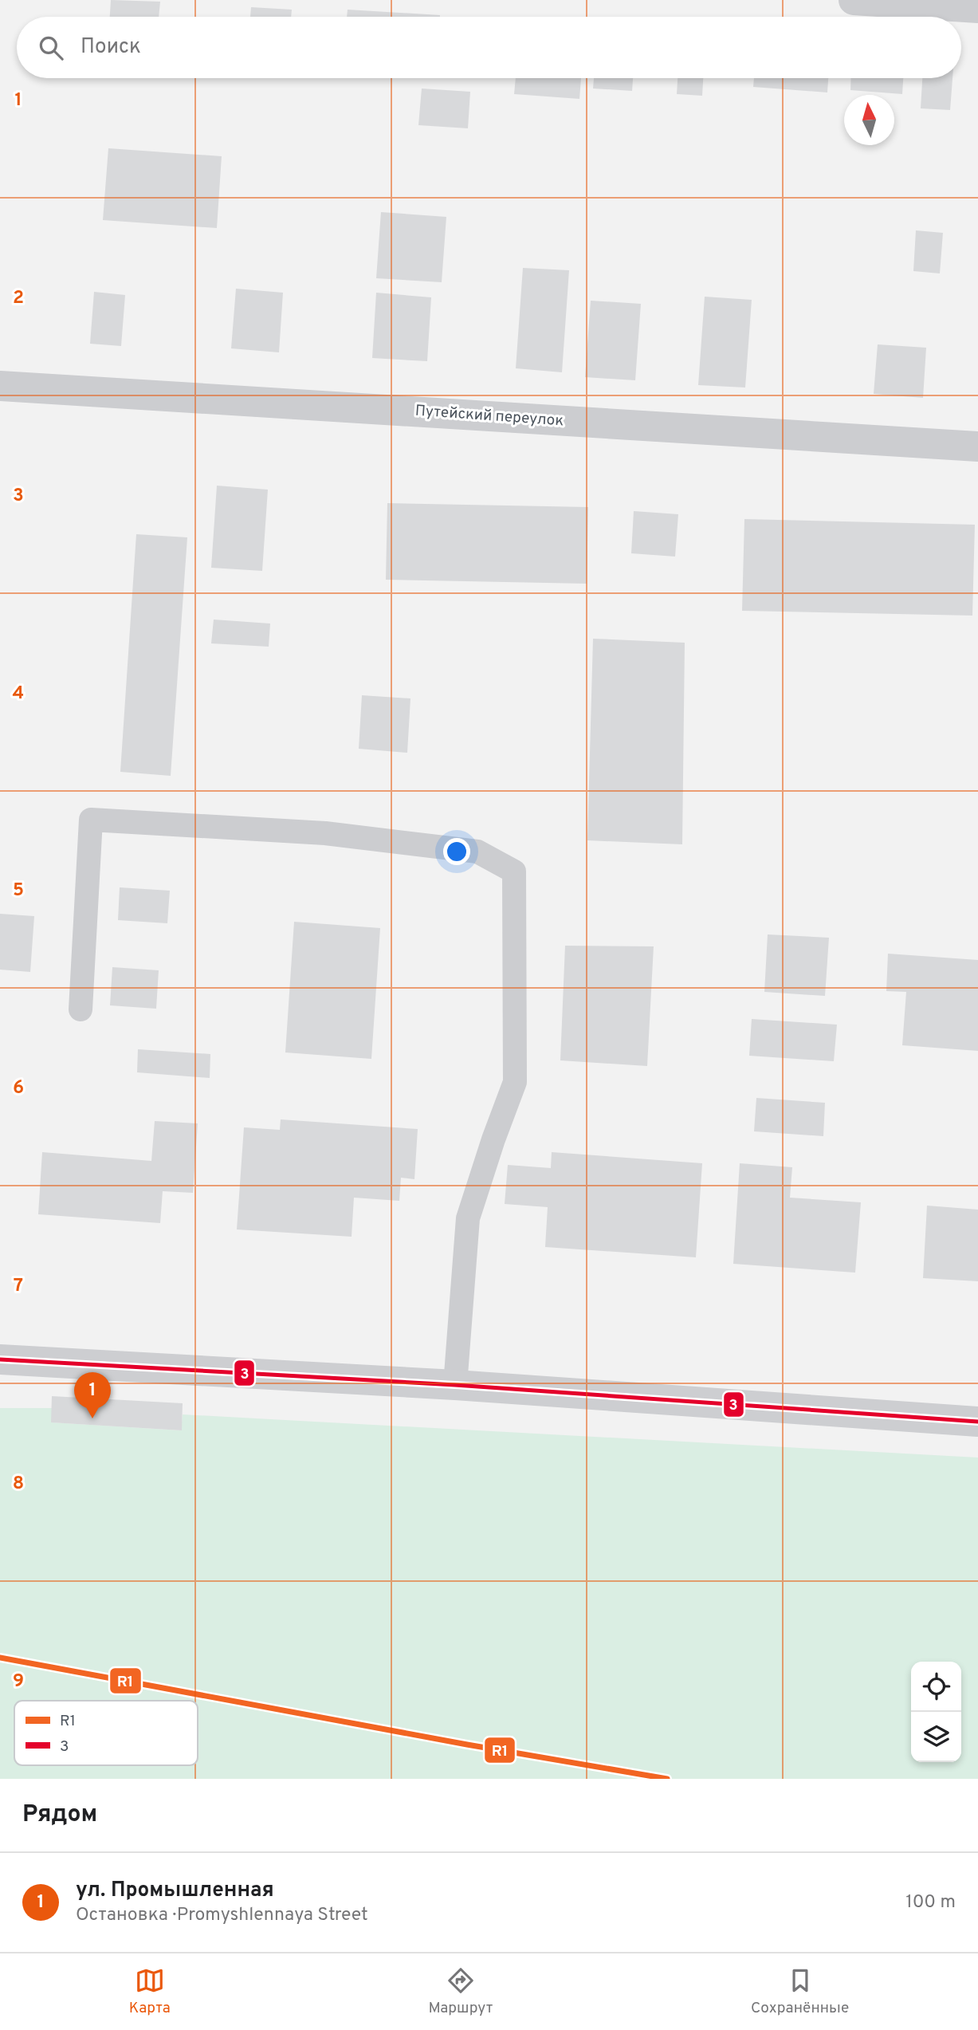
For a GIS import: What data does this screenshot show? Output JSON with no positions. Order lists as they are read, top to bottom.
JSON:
{
  "streets": {
    "street": ["Путейский переулок"]
  },
  "lines": ["transit line 3", "transit line R1"],
  "legend": ["R1", "3"],
  "north": "top",
  "page": {
    "search": "Поиск",
    "pins": "1",
    "heading": "Рядом",
    "list": [
      {
        "mark": "1",
        "name": "ул. Промышленная",
        "note": "Остановка · Promyshlennaya Street",
        "value": "100 m"
      }
    ],
    "nav": ["Карта", "Маршрут", "Сохранённые"]
  },
  "grid": {
    "rows": [
      "1",
      "2",
      "3",
      "4",
      "5",
      "6",
      "7",
      "8",
      "9"
    ]
  }
}
